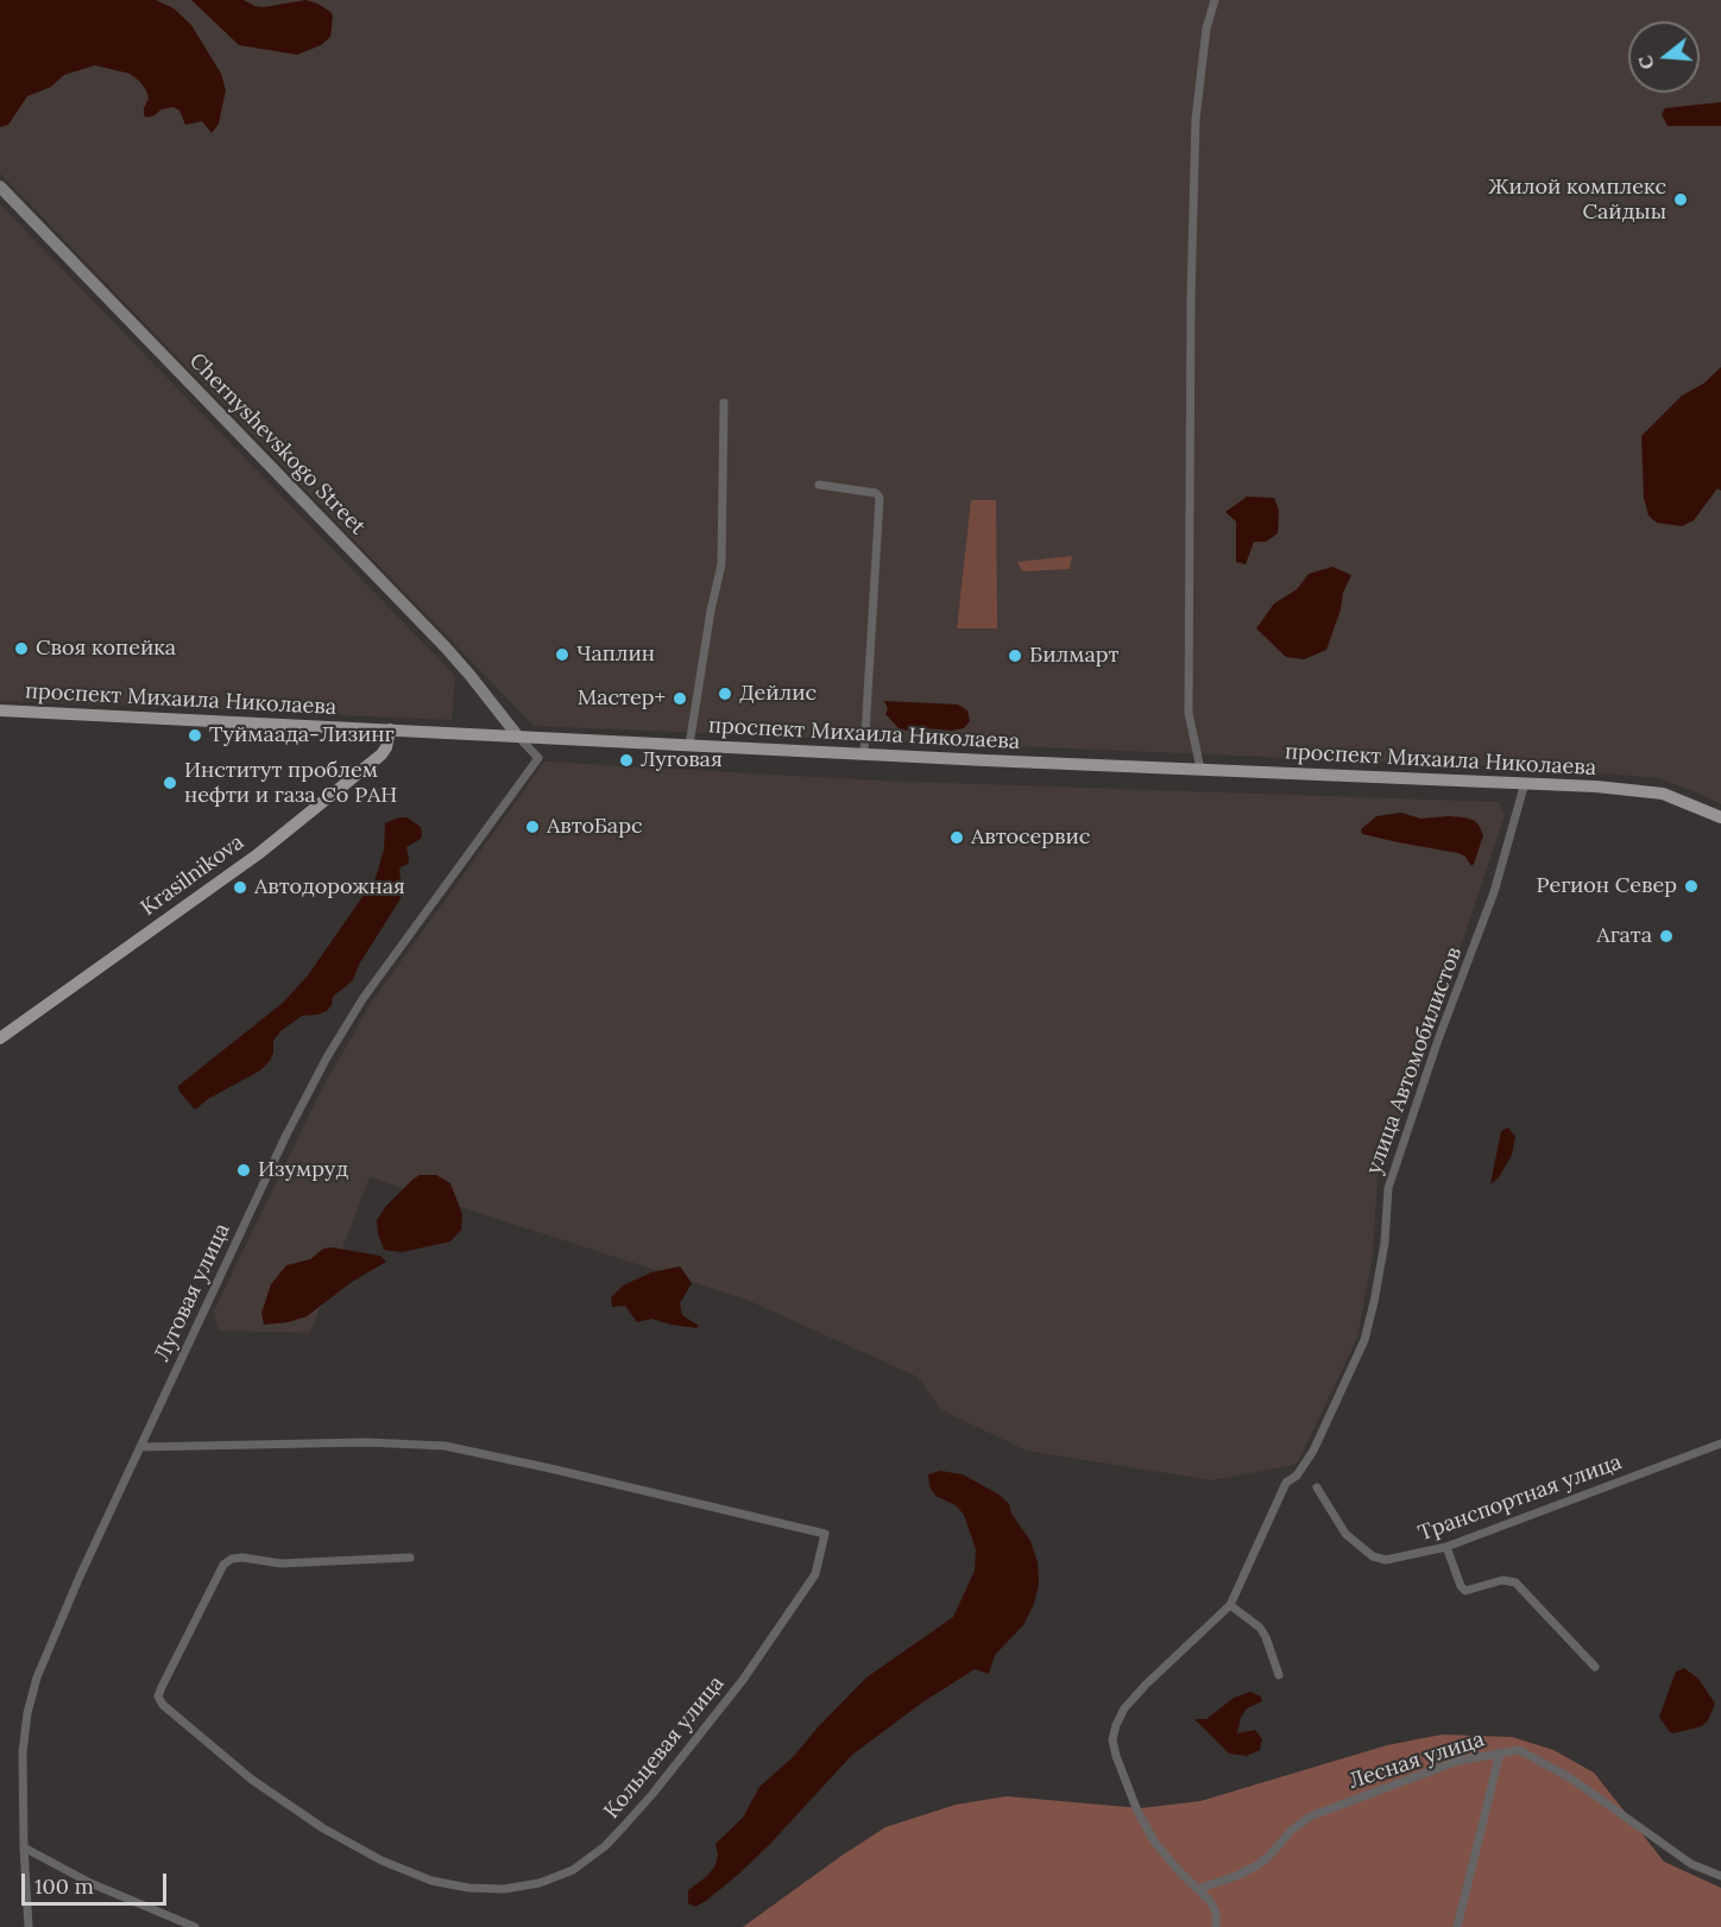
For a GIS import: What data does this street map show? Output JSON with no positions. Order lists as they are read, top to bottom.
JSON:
{
  "streets": {
    "main road": ["Chernyshevskogo Street", "проспект Михаила Николаева", "Krasilnikova"],
    "street": [
      "улица Автомобилистов",
      "Луговая улица",
      "Транспортная улица",
      "Кольцевая улица",
      "Лесная улица"
    ]
  },
  "crossings": [
    ["Chernyshevskogo Street", "проспект Михаила Николаева"],
    ["Chernyshevskogo Street", "Луговая улица"],
    ["проспект Михаила Николаева", "Krasilnikova"],
    ["проспект Михаила Николаева", "улица Автомобилистов"],
    ["проспект Михаила Николаева", "Луговая улица"],
    ["улица Автомобилистов", "Лесная улица"],
    ["Луговая улица", "Кольцевая улица"]
  ],
  "places": [
    "Жилой комплекс Сайдыы",
    "Своя копейка",
    "Чаплин",
    "Билмарт",
    "Дейлис",
    "Мастер+",
    "Туймаада-Лизинг",
    "Луговая",
    "Институт проблем нефти и газа Со РАН",
    "АвтоБарс",
    "Автосервис",
    "Регион Север",
    "Автодорожная",
    "Агата",
    "Изумруд"
  ],
  "scale_bar": "100 m",
  "north": "left"
}
